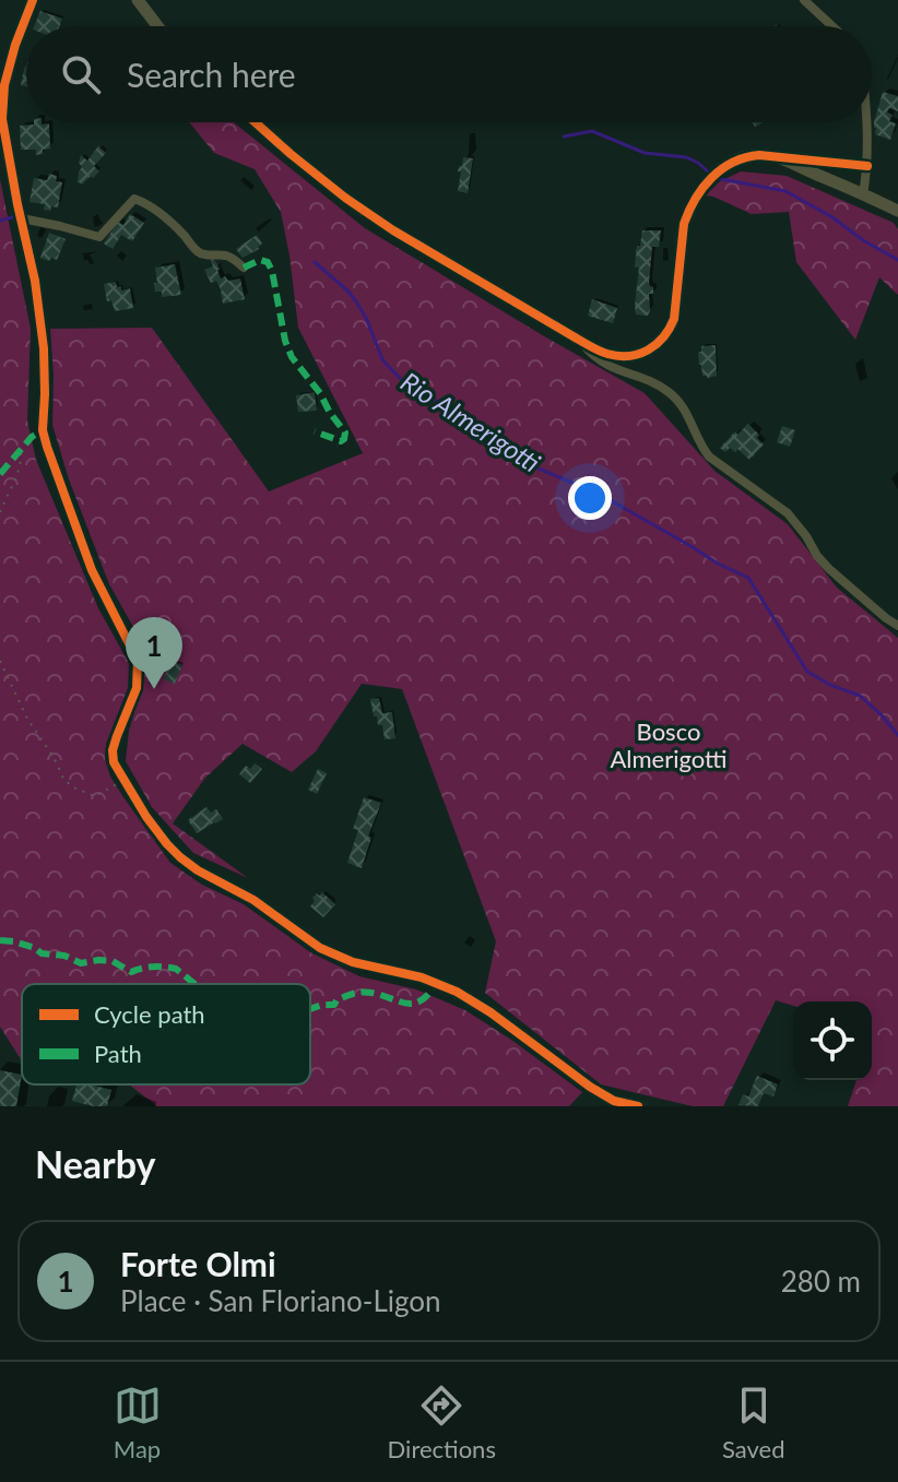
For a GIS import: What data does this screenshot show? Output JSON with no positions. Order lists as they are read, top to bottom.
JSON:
{
  "water": ["Rio Almerigotti"],
  "parks": ["Bosco Almerigotti"],
  "legend": ["Cycle path", "Path"],
  "page": {
    "search": "Search here",
    "pins": "1",
    "heading": "Nearby",
    "list": [
      {
        "mark": "1",
        "name": "Forte Olmi",
        "note": "Place · San Floriano-Ligon",
        "value": "280 m"
      }
    ],
    "nav": ["Map", "Directions", "Saved"]
  }
}
